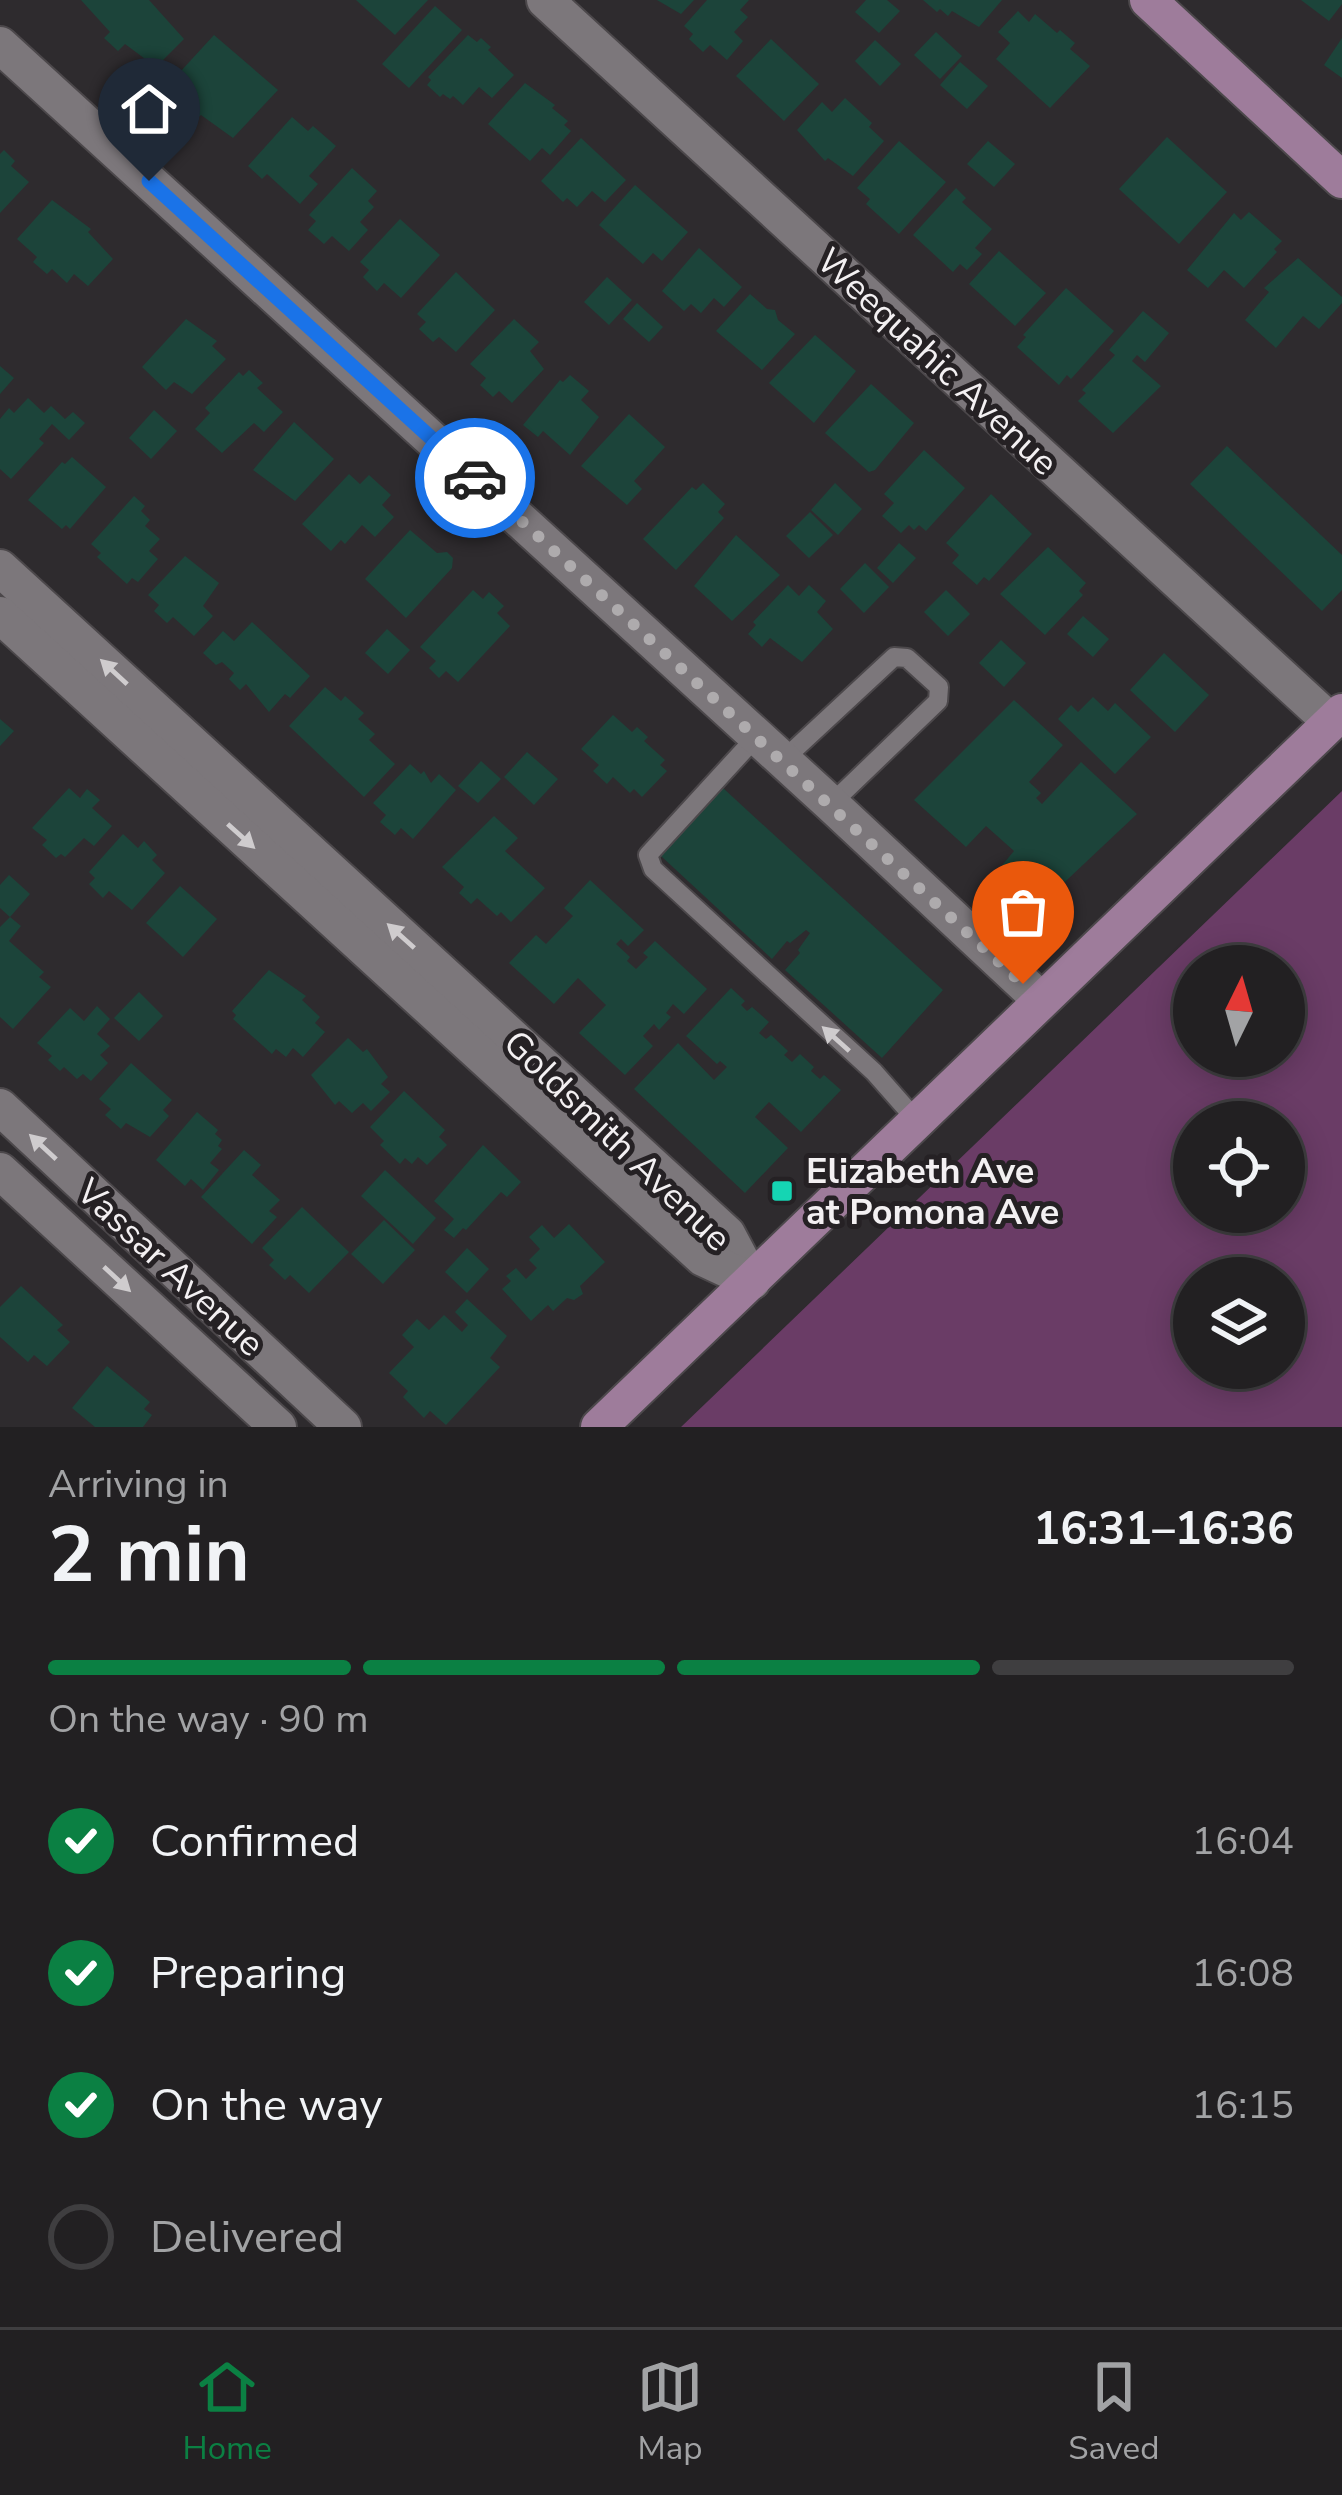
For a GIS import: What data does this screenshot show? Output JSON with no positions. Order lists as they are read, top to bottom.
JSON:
{
  "streets": {
    "street": ["Weequahic Avenue", "Goldsmith Avenue", "Vassar Avenue"]
  },
  "places": {
    "transit": ["Elizabeth Ave at Pomona Ave"]
  },
  "north": "top",
  "page": {
    "heading": ["2 min", "Arriving in", "16:31–16:36"],
    "bar": "On the way · 90 m",
    "list": [
      ["Confirmed", "16:04"],
      ["Preparing", "16:08"],
      ["On the way", "16:15"],
      "Delivered"
    ],
    "tabs": ["Home", "Map", "Saved"]
  }
}
